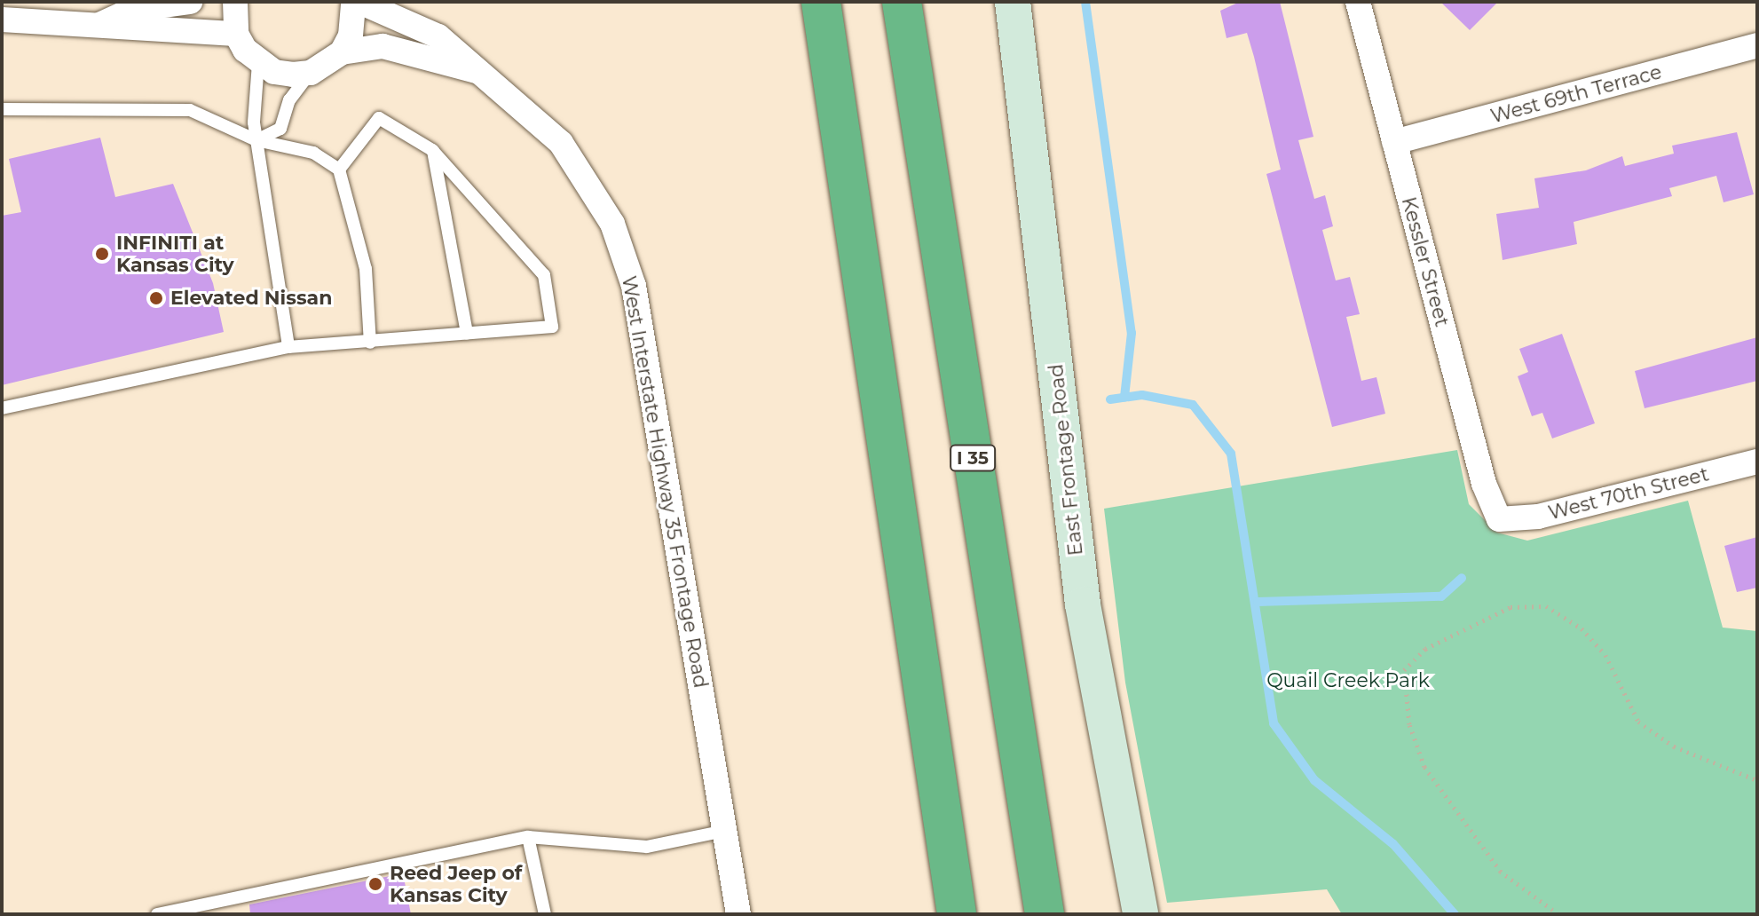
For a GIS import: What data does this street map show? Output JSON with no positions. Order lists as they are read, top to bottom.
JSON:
{
  "streets": {
    "highway": ["I 35"],
    "street": [
      "West 69th Terrace",
      "Kessler Street",
      "East Frontage Road",
      "West Interstate Highway 35 Frontage Road",
      "West 70th Street"
    ]
  },
  "crossings": [
    ["West 69th Terrace", "Kessler Street"],
    ["Kessler Street", "West 70th Street"]
  ],
  "parks": ["Quail Creek Park"],
  "places": ["INFINITI at Kansas City", "Elevated Nissan", "Reed Jeep of Kansas City"]
}
